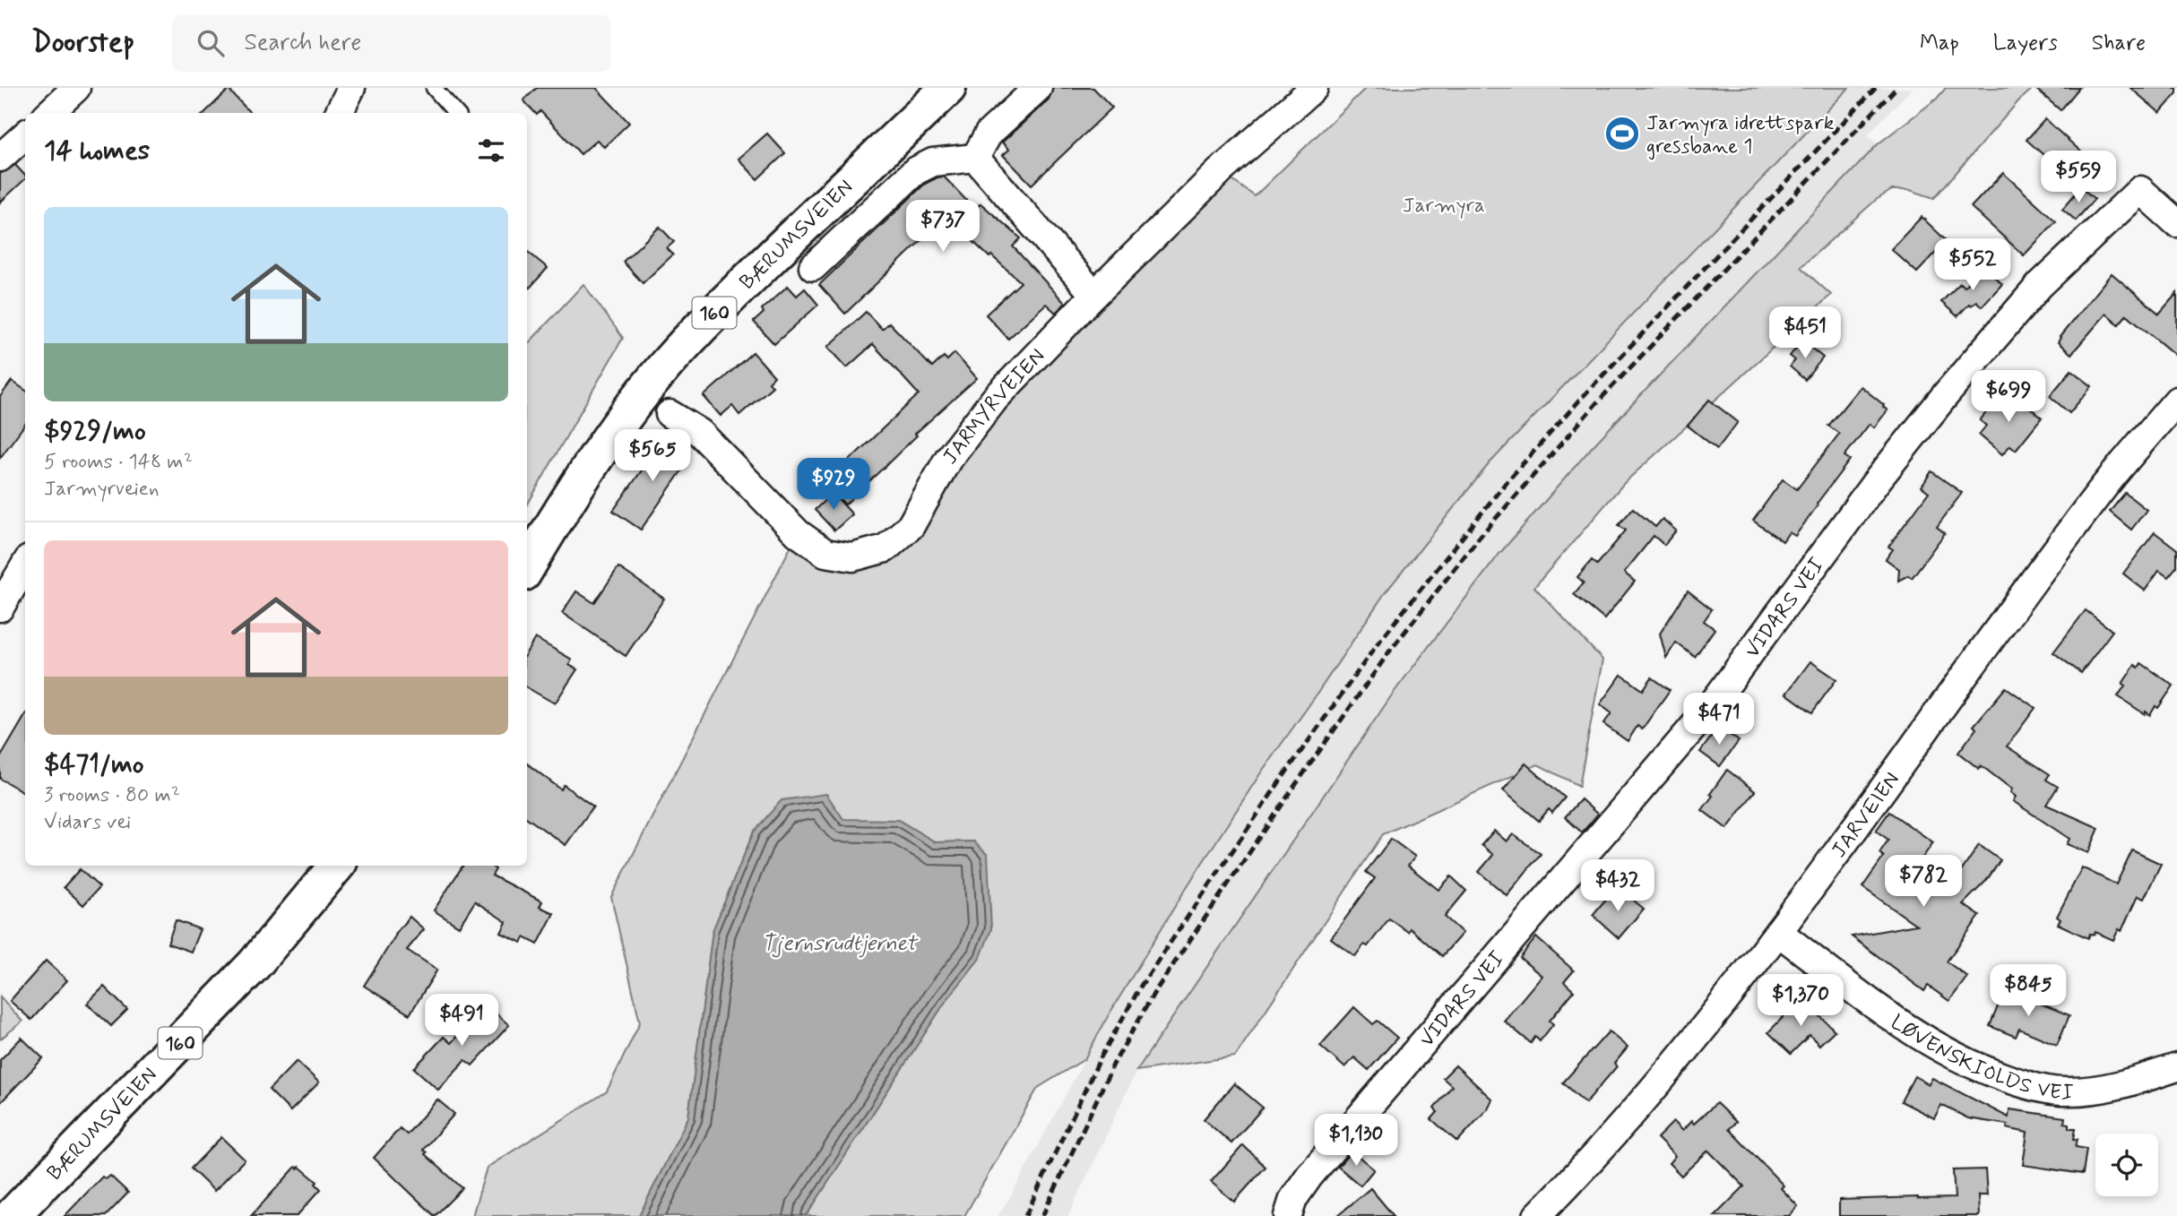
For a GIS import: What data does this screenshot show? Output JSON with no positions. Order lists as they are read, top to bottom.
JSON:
{
  "streets": {
    "main road": ["BÆRUMSVEIEN", "160"],
    "street": [
      "JARMYRVEIEN",
      "VIDARS VEI",
      "JARVEIEN",
      "LØVENSKIOLDS VEI"
    ]
  },
  "crossings": [
    ["JARVEIEN", "LØVENSKIOLDS VEI"]
  ],
  "water": ["Tjernsrudtjernet"],
  "parks": ["Jarmyra"],
  "places": {
    "sports": ["Jarmyra idrettspark gressbane 1"]
  },
  "page": {
    "header": "Doorstep",
    "search": "Search here",
    "nav": ["Map", "Layers", "Share"],
    "heading": "14 homes",
    "price": [
      "$559",
      "$737",
      "$552",
      "$451",
      "$699",
      "$565",
      "$929",
      "$471",
      "$782",
      "$432",
      "$845",
      "$1,370",
      "$491",
      "$1,130"
    ],
    "list": [
      {
        "name": "$929/mo",
        "note": "5 rooms · 148 m² · Jarmyrveien"
      },
      {
        "name": "$471/mo",
        "note": "3 rooms · 80 m² · Vidars vei"
      }
    ]
  }
}
